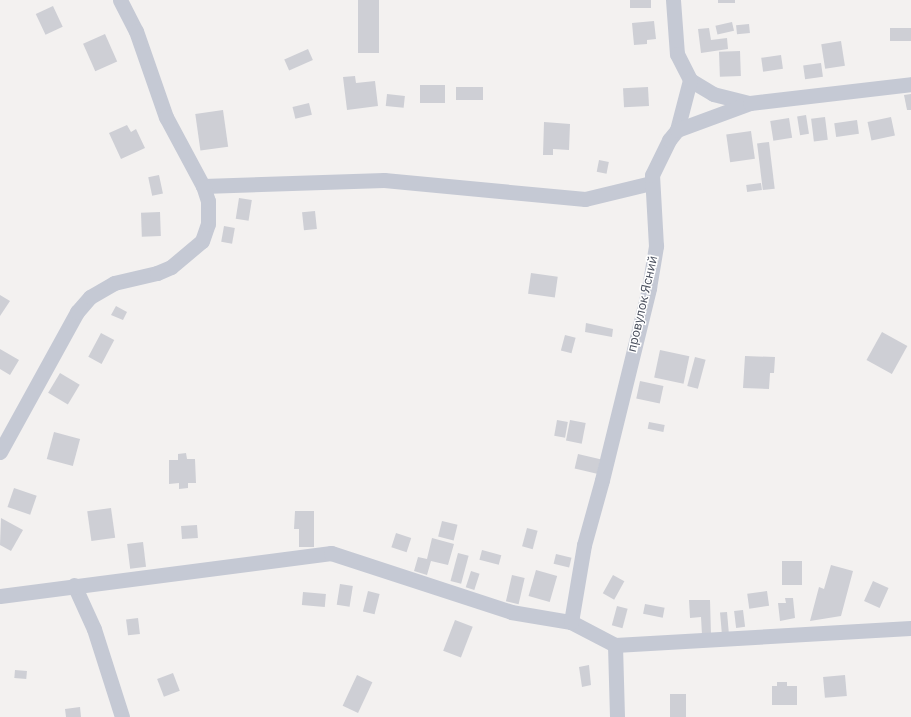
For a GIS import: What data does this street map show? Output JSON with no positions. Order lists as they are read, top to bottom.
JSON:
{
  "streets": {
    "street": ["провулок Ясний"]
  }
}
